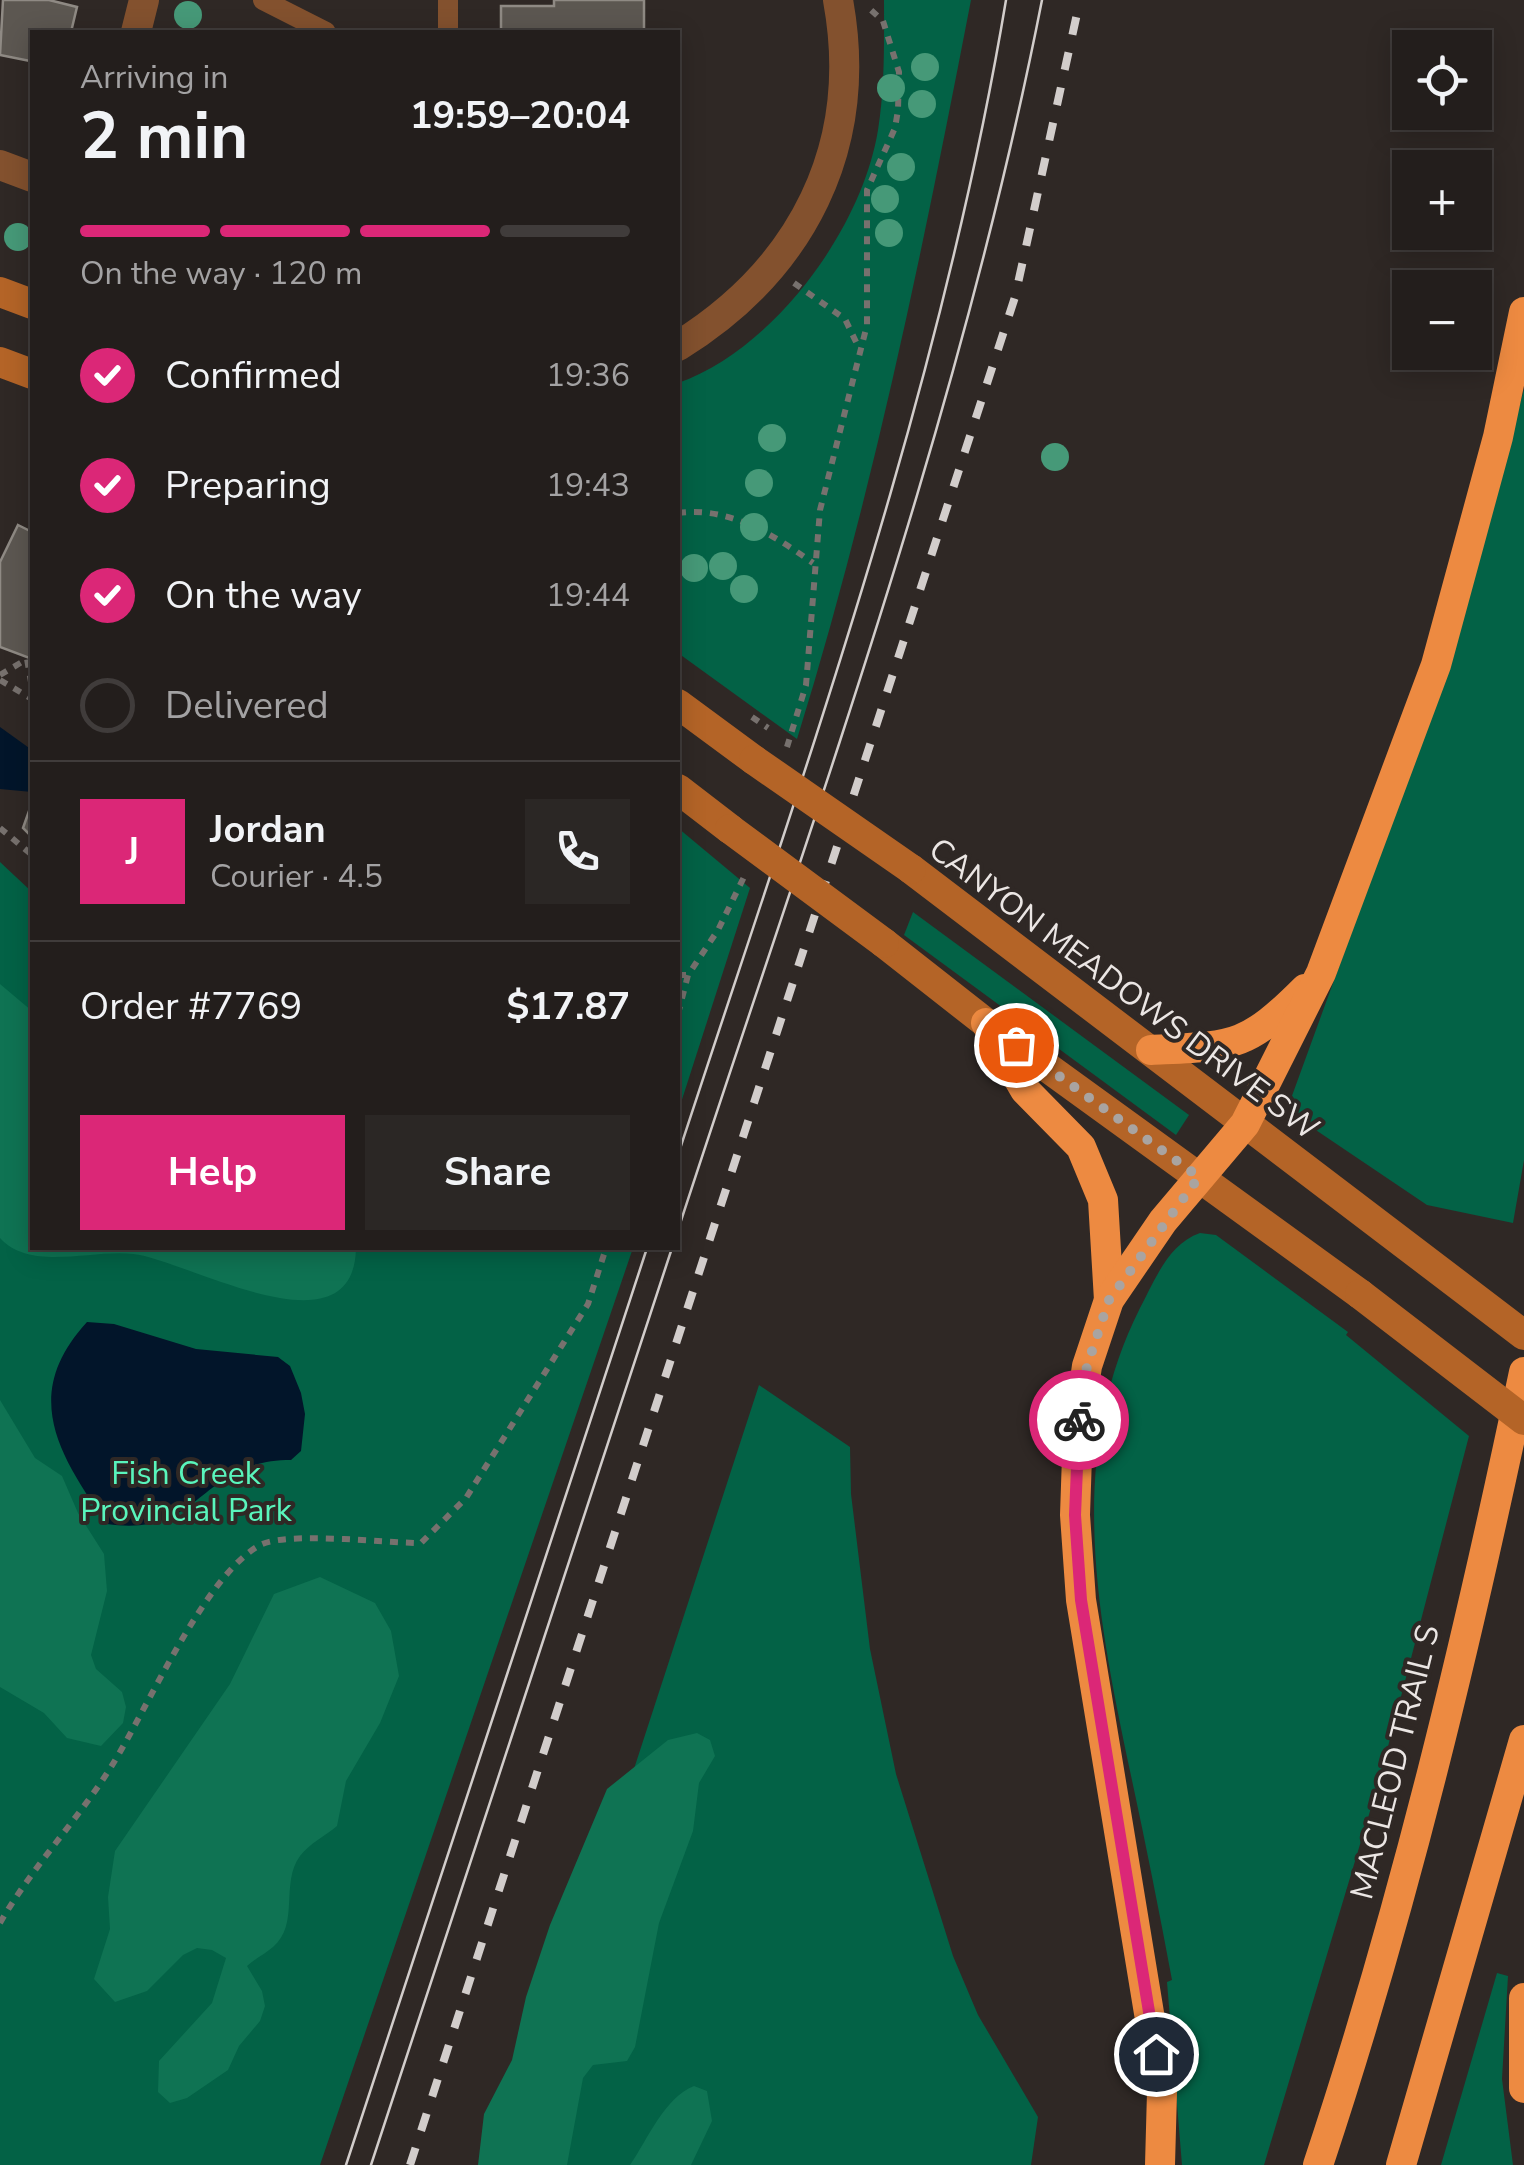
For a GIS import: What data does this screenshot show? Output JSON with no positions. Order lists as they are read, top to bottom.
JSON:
{
  "streets": {
    "highway": ["MACLEOD TRAIL S"],
    "main road": ["CANYON MEADOWS DRIVE SW"]
  },
  "parks": ["Fish Creek Provincial Park"],
  "page": {
    "map_buttons": ["+", "−"],
    "heading": ["2 min", "Arriving in", "19:59–20:04"],
    "panel": [
      "Jordan",
      "Courier · 4.5",
      "Order #7769",
      "$17.87"
    ],
    "bar": "On the way · 120 m",
    "list": [
      ["Confirmed", "19:36"],
      ["Preparing", "19:43"],
      ["On the way", "19:44"],
      "Delivered"
    ],
    "round": "J",
    "buttons": ["Help", "Share"]
  }
}
